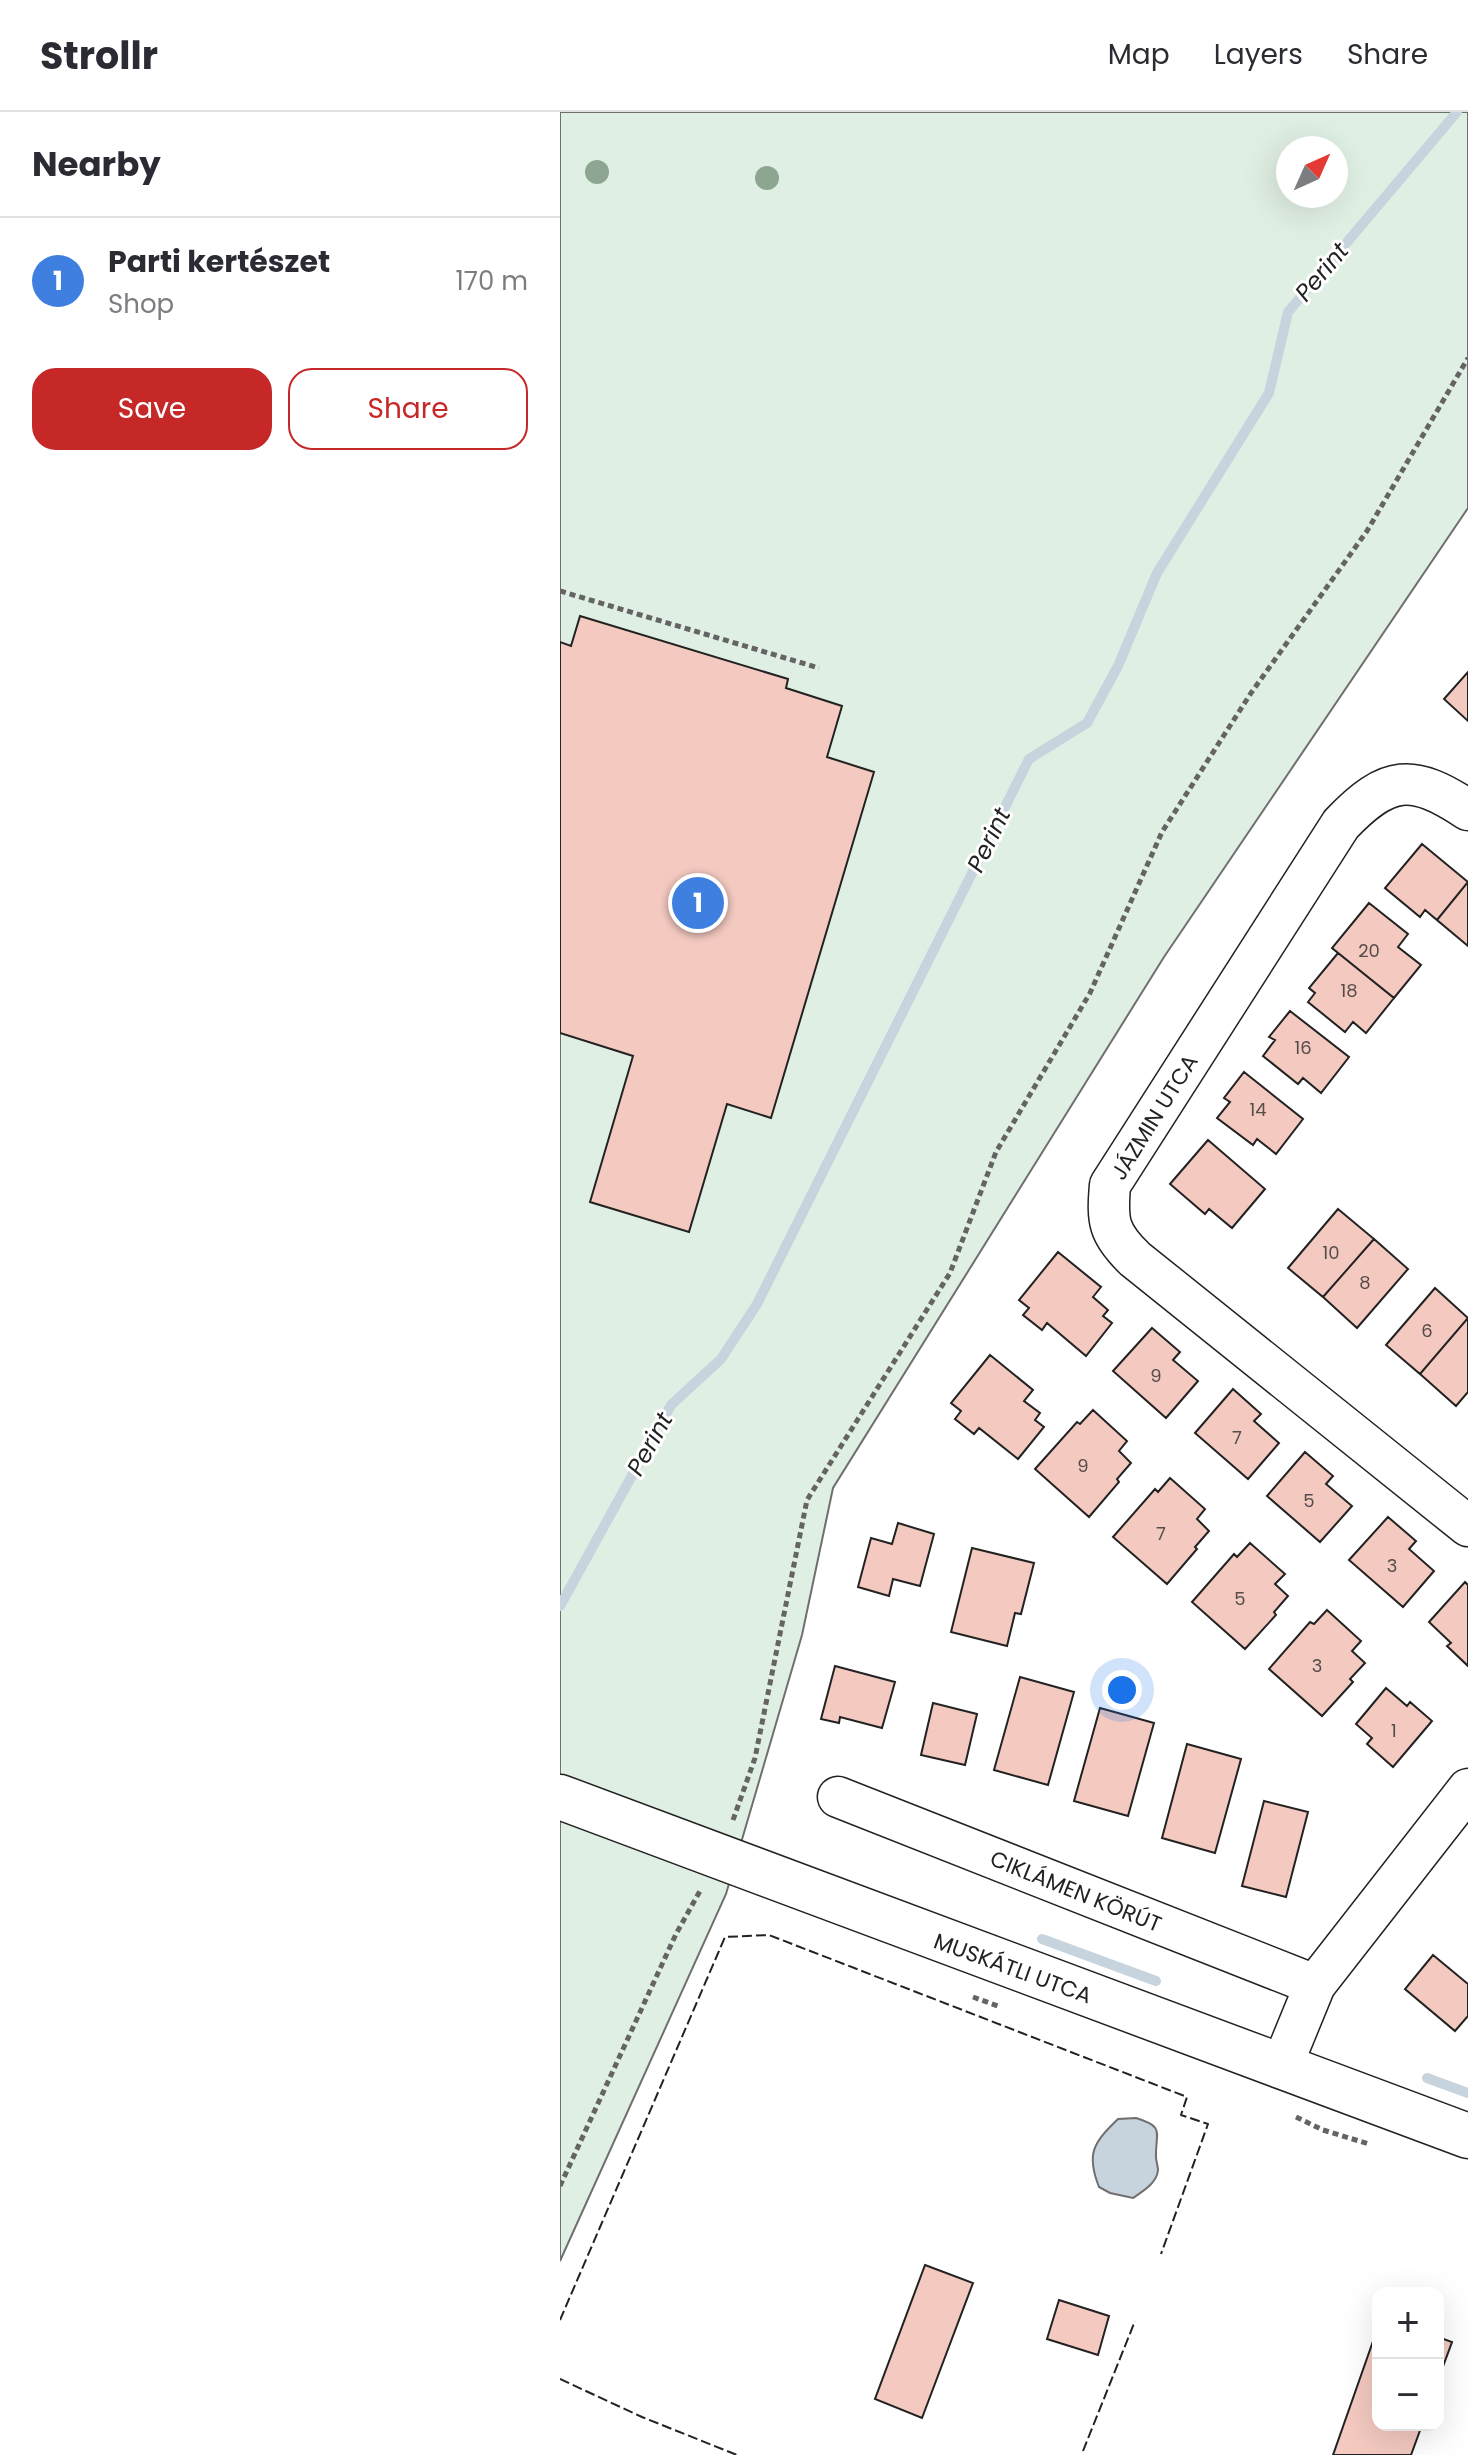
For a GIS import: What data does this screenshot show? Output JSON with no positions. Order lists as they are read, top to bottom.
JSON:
{
  "streets": {
    "main road": ["MUSKÁTLI UTCA"],
    "street": ["JÁZMIN UTCA", "CIKLÁMEN KÖRÚT"]
  },
  "water": ["Perint"],
  "house_numbers": [
    "20",
    "18",
    "16",
    "14",
    "10",
    "8",
    "6",
    "9",
    "7",
    "9",
    "5",
    "7",
    "3",
    "5",
    "3",
    "1"
  ],
  "north": "top right",
  "page": {
    "header": "Strollr",
    "nav": ["Map", "Layers", "Share"],
    "heading": "Nearby",
    "list": [
      {
        "mark": "1",
        "name": "Parti kertészet",
        "note": "Shop",
        "value": "170 m"
      }
    ],
    "buttons": ["Save", "Share"],
    "pins": "1",
    "map_buttons": ["+", "−"]
  }
}
